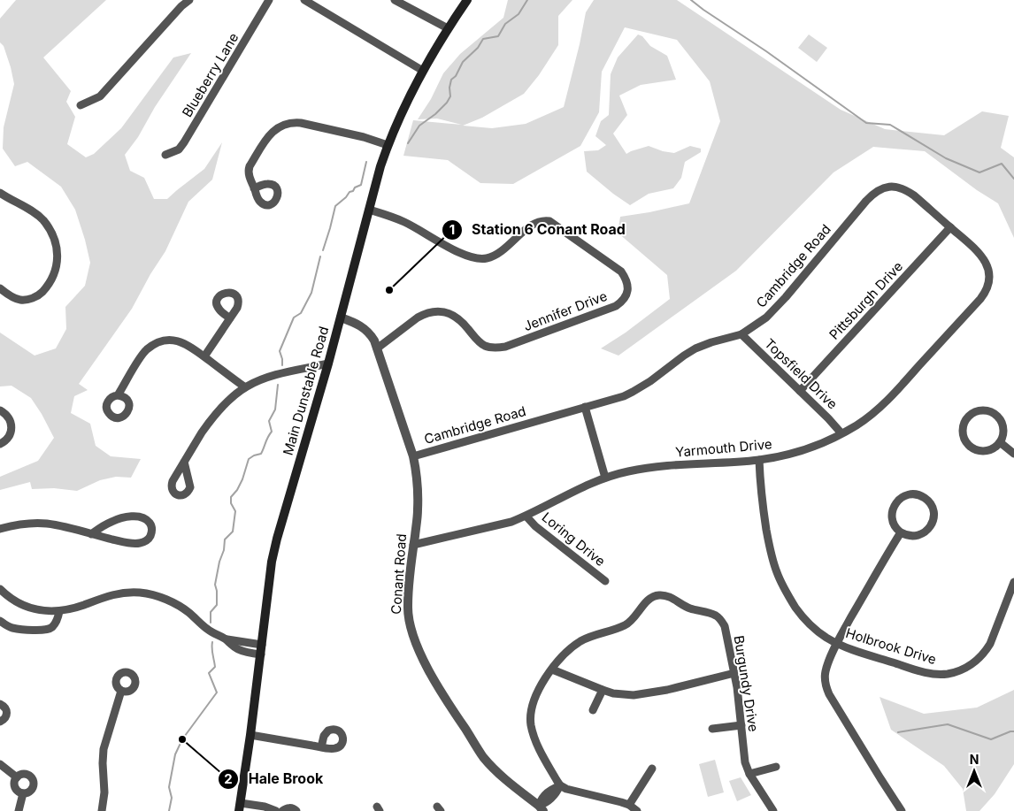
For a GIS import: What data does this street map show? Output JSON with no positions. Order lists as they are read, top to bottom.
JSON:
{
  "streets": {
    "main road": ["Main Dunstable Road"],
    "street": [
      "Blueberry Lane",
      "Cambridge Road",
      "Pittsburgh Drive",
      "Jennifer Drive",
      "Topsfield Drive",
      "Yarmouth Drive",
      "Loring Drive",
      "Conant Road",
      "Holbrook Drive",
      "Burgundy Drive"
    ]
  },
  "crossings": [
    ["Cambridge Road", "Pittsburgh Drive"],
    ["Cambridge Road", "Topsfield Drive"],
    ["Cambridge Road", "Yarmouth Drive"],
    ["Cambridge Road", "Conant Road"],
    ["Pittsburgh Drive", "Topsfield Drive"],
    ["Pittsburgh Drive", "Yarmouth Drive"],
    ["Jennifer Drive", "Main Dunstable Road"],
    ["Jennifer Drive", "Conant Road"],
    ["Topsfield Drive", "Yarmouth Drive"],
    ["Main Dunstable Road", "Conant Road"],
    ["Yarmouth Drive", "Loring Drive"],
    ["Yarmouth Drive", "Conant Road"],
    ["Yarmouth Drive", "Holbrook Drive"]
  ],
  "places": ["Station 6 Conant Road", "Hale Brook"],
  "north": "top"
}
